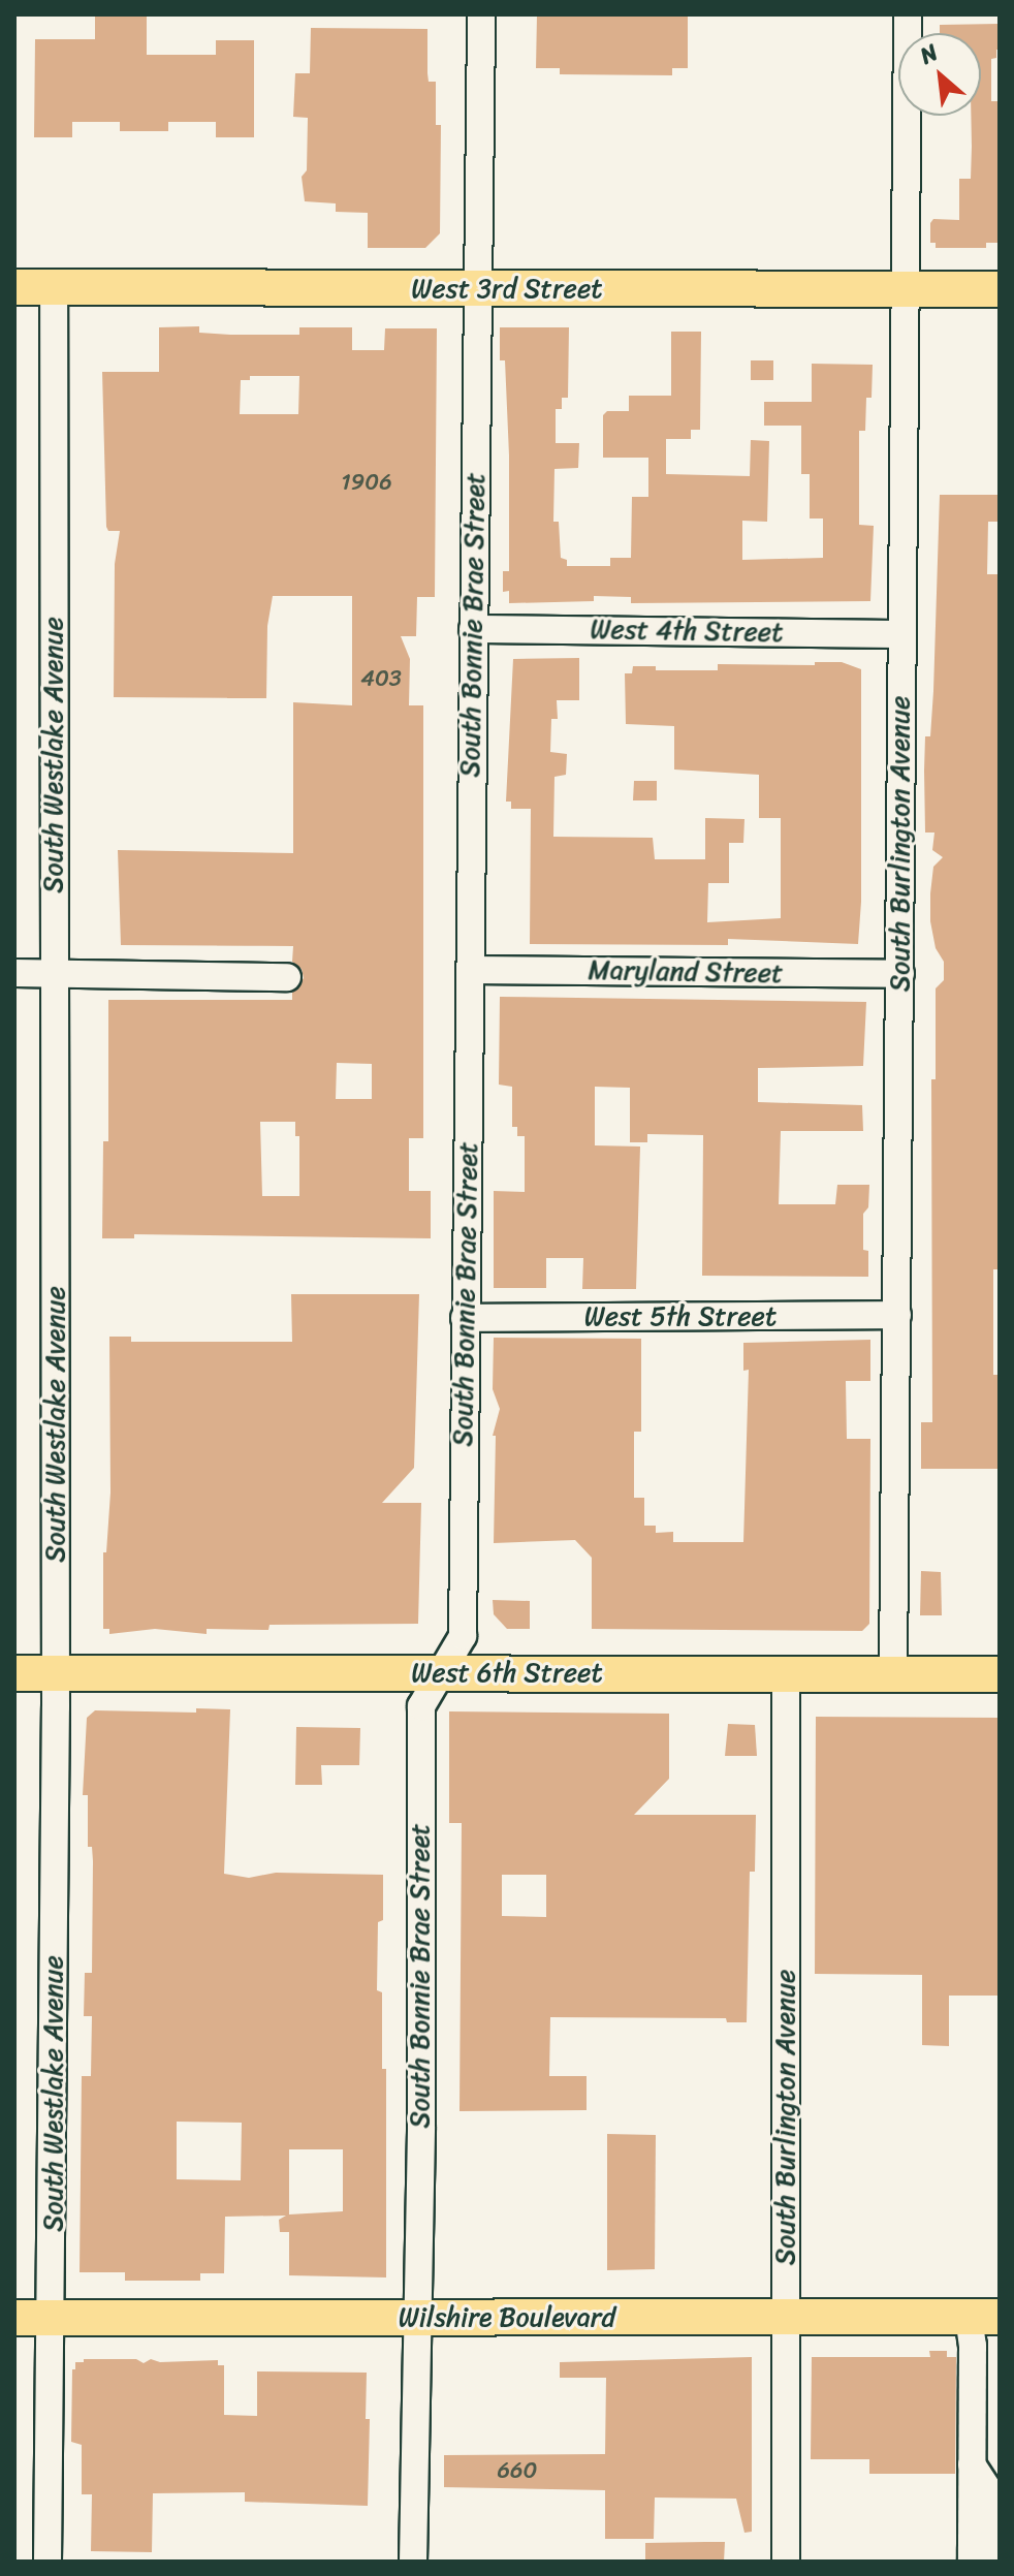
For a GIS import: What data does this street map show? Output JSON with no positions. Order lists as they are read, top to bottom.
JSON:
{
  "streets": {
    "main road": ["West 3rd Street", "West 6th Street", "Wilshire Boulevard"],
    "street": [
      "South Bonnie Brae Street",
      "West 4th Street",
      "South Westlake Avenue",
      "South Burlington Avenue",
      "Maryland Street",
      "West 5th Street"
    ]
  },
  "crossings": [
    ["West 3rd Street", "South Bonnie Brae Street"],
    ["West 3rd Street", "South Westlake Avenue"],
    ["West 3rd Street", "South Burlington Avenue"],
    ["South Bonnie Brae Street", "West 4th Street"],
    ["South Bonnie Brae Street", "Maryland Street"],
    ["South Bonnie Brae Street", "West 5th Street"],
    ["South Bonnie Brae Street", "West 6th Street"],
    ["South Bonnie Brae Street", "Wilshire Boulevard"],
    ["West 4th Street", "South Burlington Avenue"],
    ["South Westlake Avenue", "West 6th Street"],
    ["South Westlake Avenue", "Wilshire Boulevard"],
    ["South Burlington Avenue", "Maryland Street"],
    ["South Burlington Avenue", "West 5th Street"],
    ["South Burlington Avenue", "West 6th Street"],
    ["South Burlington Avenue", "Wilshire Boulevard"]
  ],
  "house_numbers": ["1906", "403", "660"],
  "north": "top left"
}
